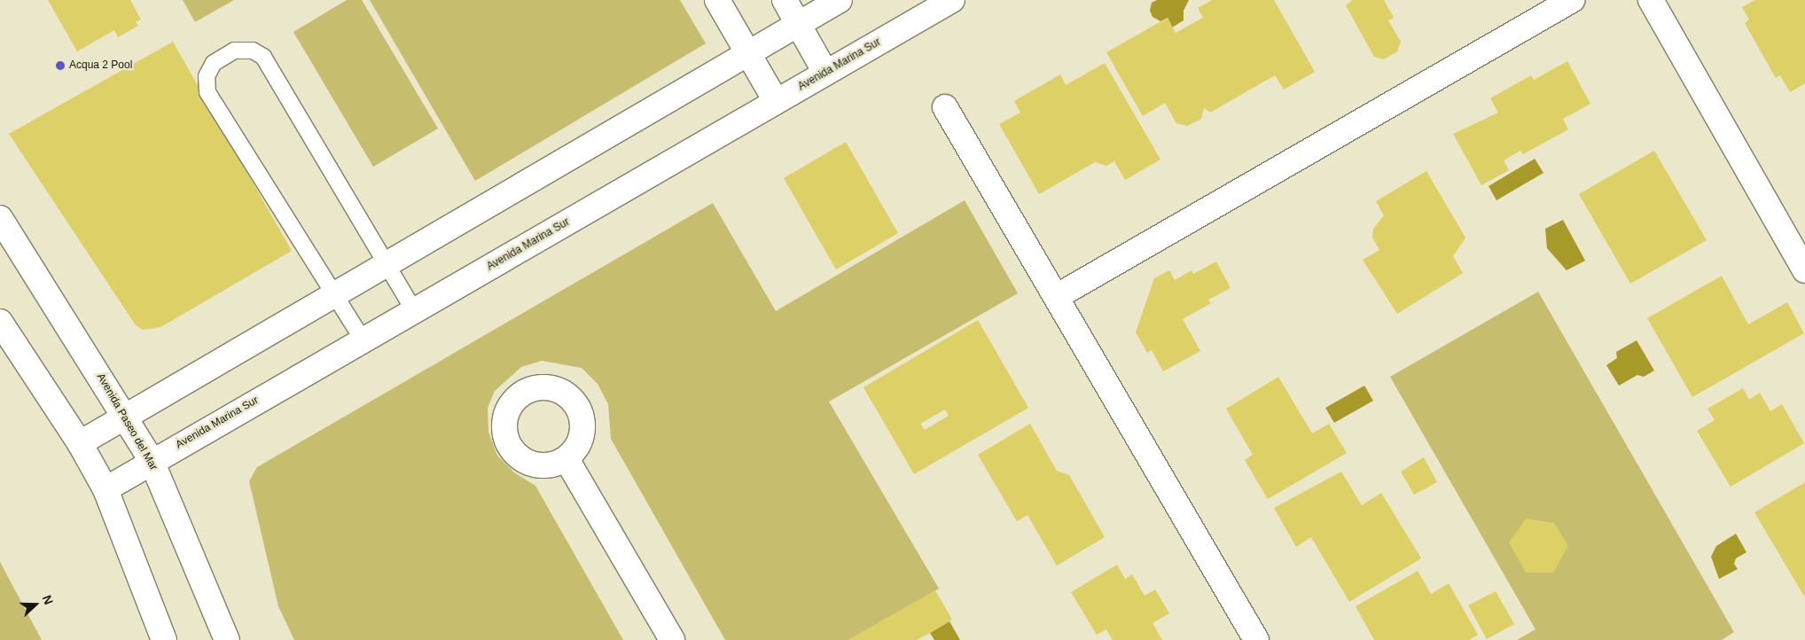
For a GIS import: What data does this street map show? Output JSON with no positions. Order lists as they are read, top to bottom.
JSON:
{
  "streets": {
    "street": ["Avenida Marina Sur", "Avenida Paseo del Mar"]
  },
  "crossings": [
    ["Avenida Marina Sur", "Avenida Paseo del Mar"]
  ],
  "places": ["Acqua 2 Pool"],
  "north": "right"
}
